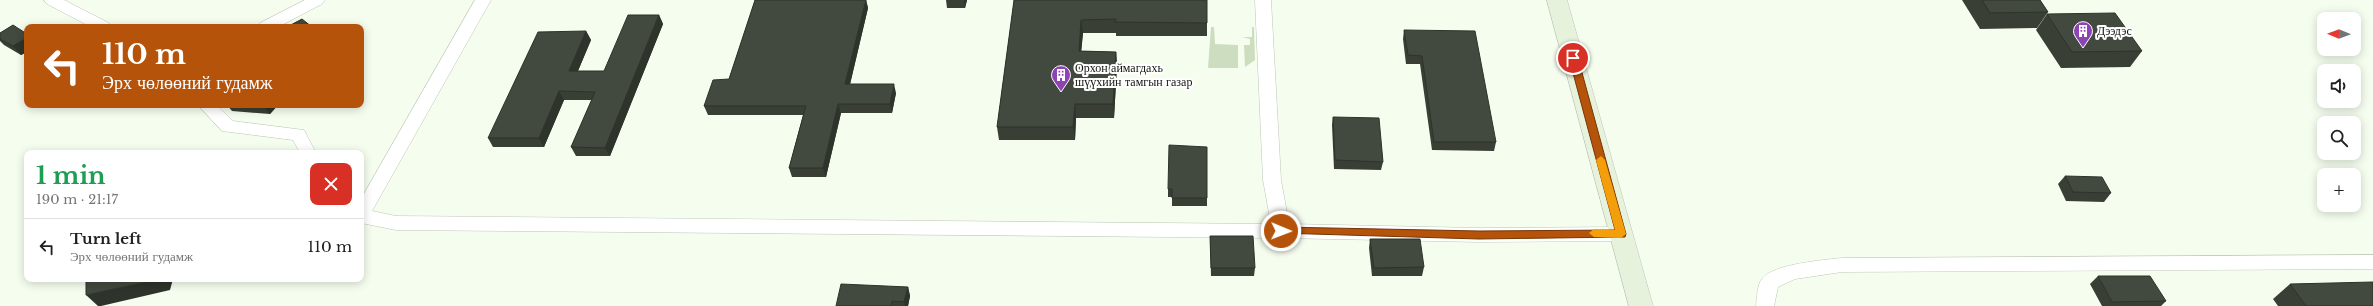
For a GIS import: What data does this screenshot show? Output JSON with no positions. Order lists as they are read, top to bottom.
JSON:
{
  "places": {
    "building": ["Дээдэс", "Орхон аймагдахь шүүхийн тамгын газар"]
  },
  "north": "left",
  "page": {
    "map_buttons": "+",
    "turn": ["110 m", "Эрх чөлөөний гудамж"],
    "heading": ["1 min", "190 m · 21:17"],
    "list": [
      {
        "name": "Turn left",
        "note": "Эрх чөлөөний гудамж",
        "value": "110 m"
      }
    ]
  }
}
